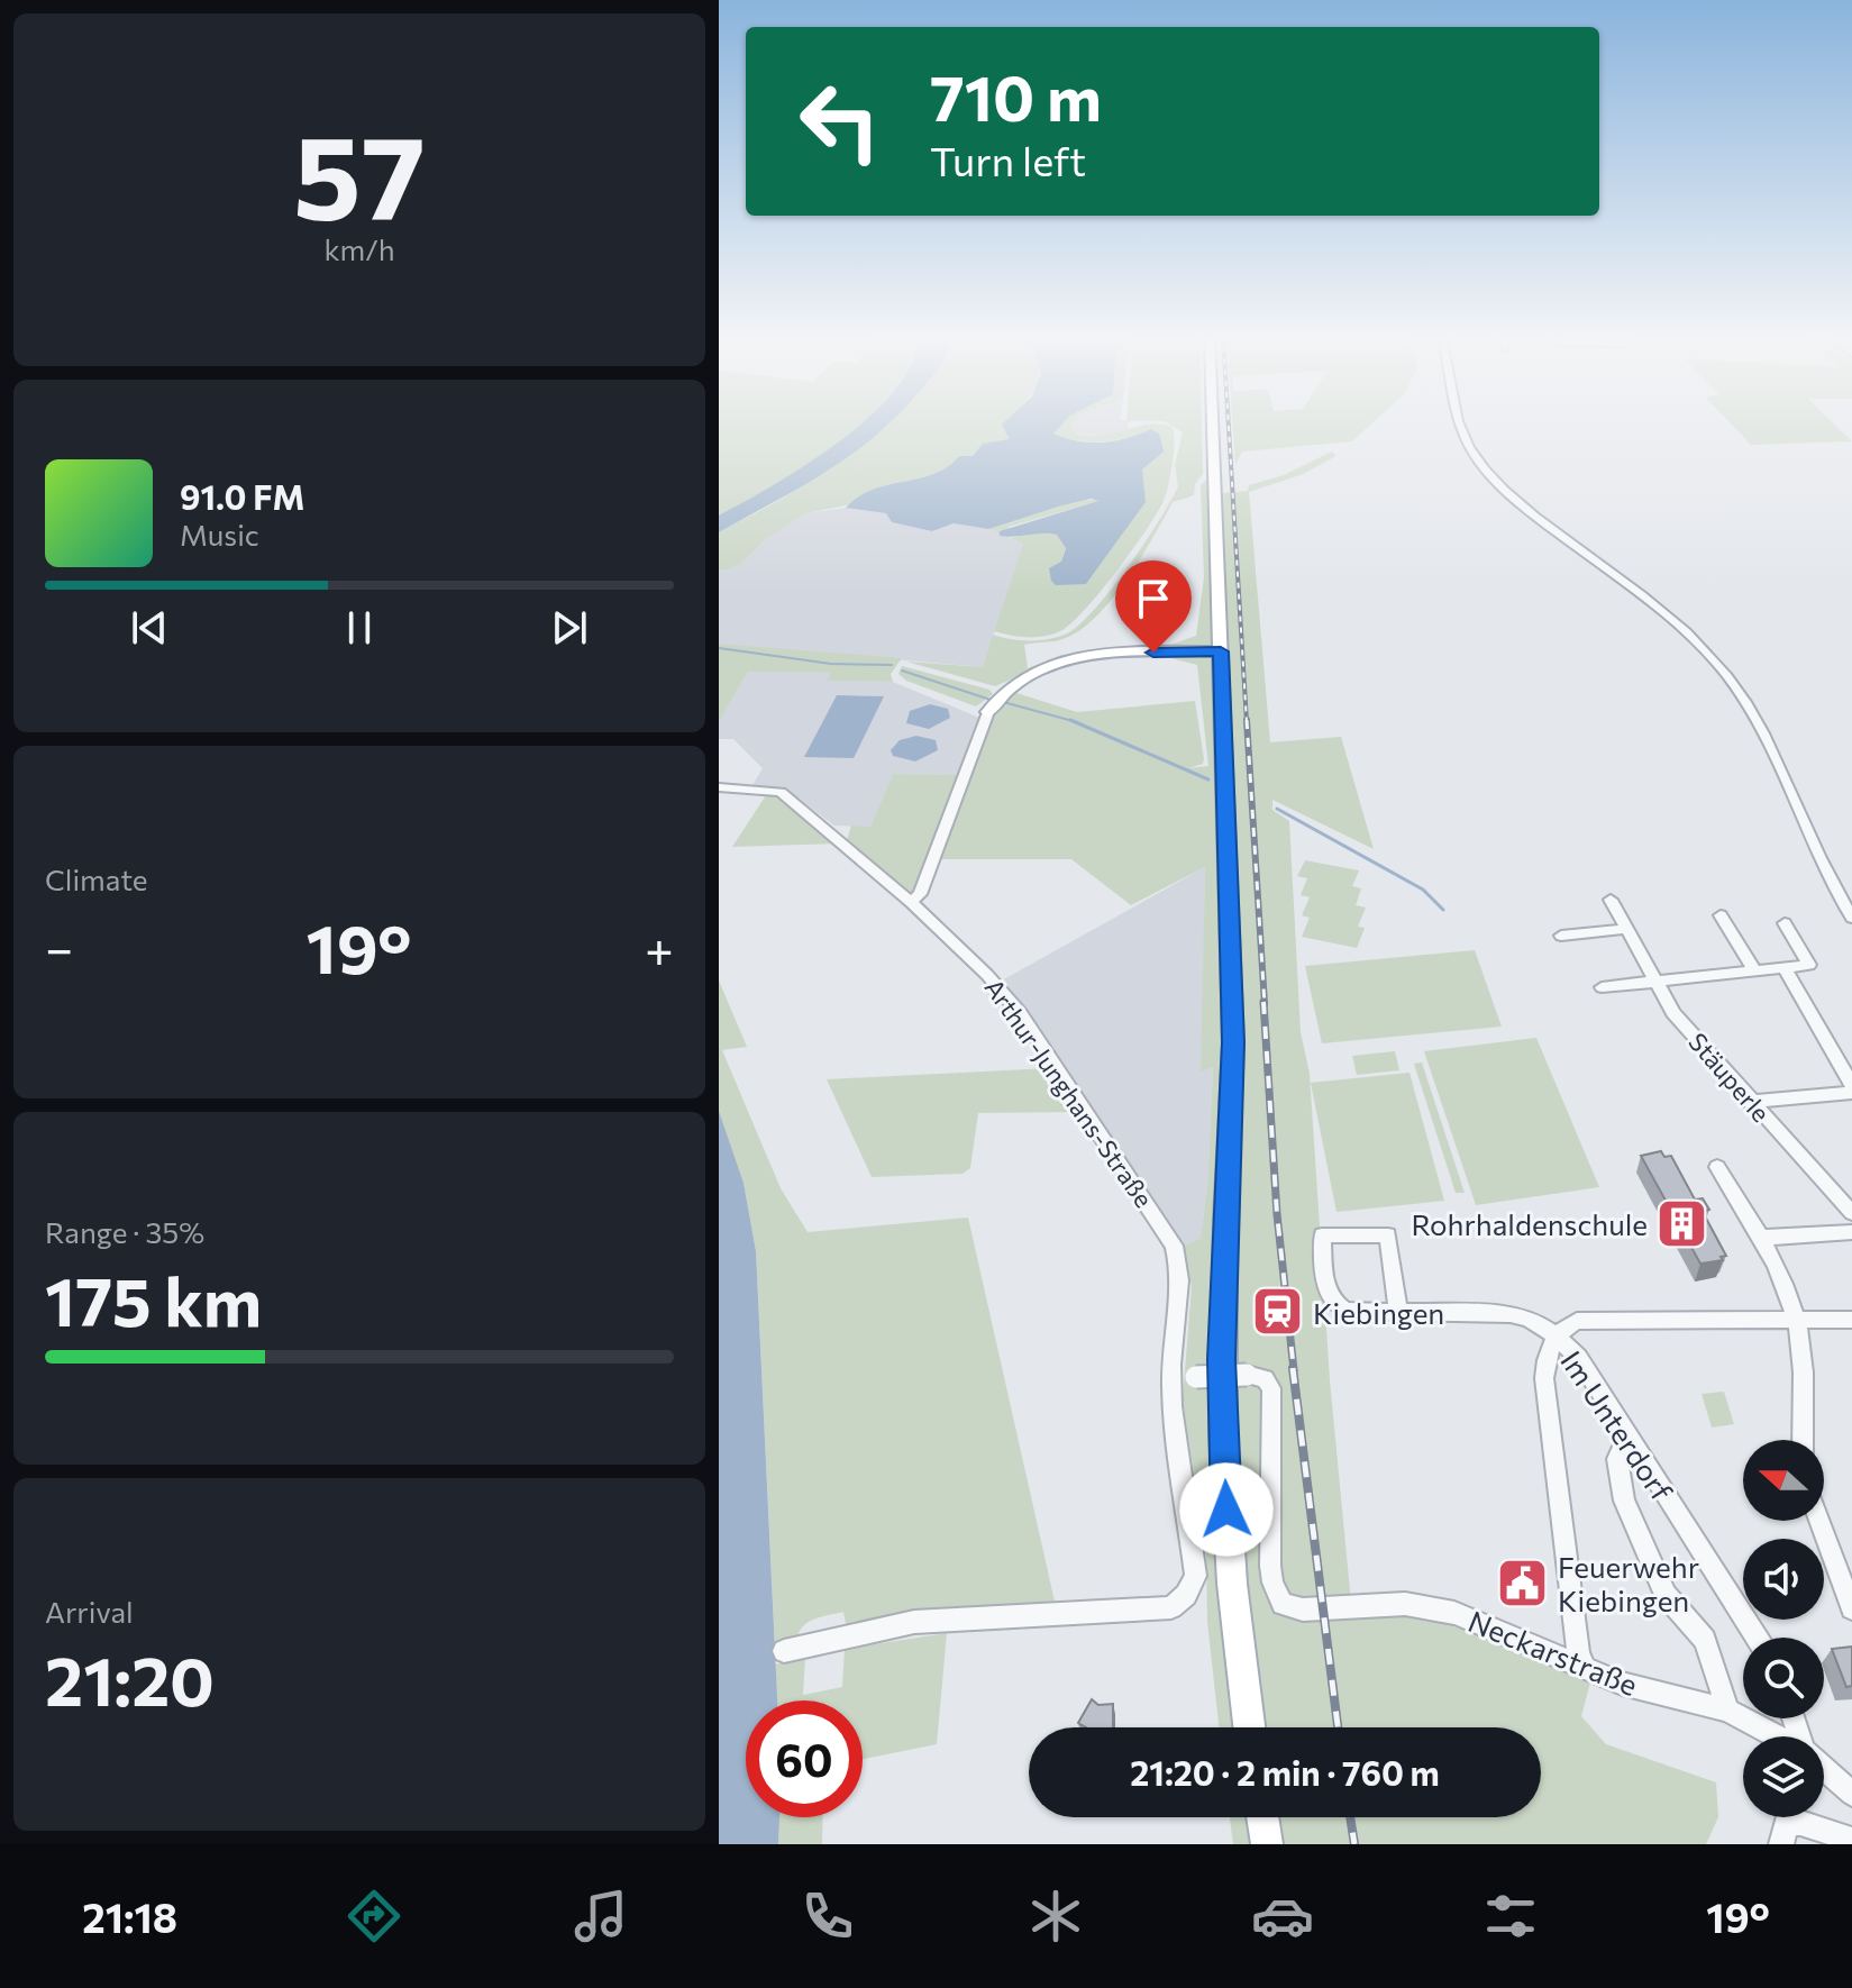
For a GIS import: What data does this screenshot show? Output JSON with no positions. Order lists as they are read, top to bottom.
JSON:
{
  "streets": {
    "street": [
      "Stäuperle",
      "Arthur-Junghans-Straße",
      "Im Unterdorf",
      "Neckarstraße"
    ]
  },
  "crossings": [
    ["Arthur-Junghans-Straße", "Neckarstraße"]
  ],
  "places": {
    "building": ["Rohrhaldenschule"],
    "station": ["Kiebingen"],
    "public building": ["Feuerwehr Kiebingen"]
  },
  "north": "left",
  "page": {
    "tile": [
      ["57", "km/h"],
      "Climate",
      ["Range · 35%", "175 km"],
      ["Arrival", "21:20"]
    ],
    "turn": ["710 m", "Turn left"],
    "song": ["91.0 FM", "Music"],
    "heat": ["−", "19°", "+"],
    "limit": "60",
    "trip": "21:20 · 2 min · 760 m",
    "tabs": ["21:18", "19°"]
  }
}
